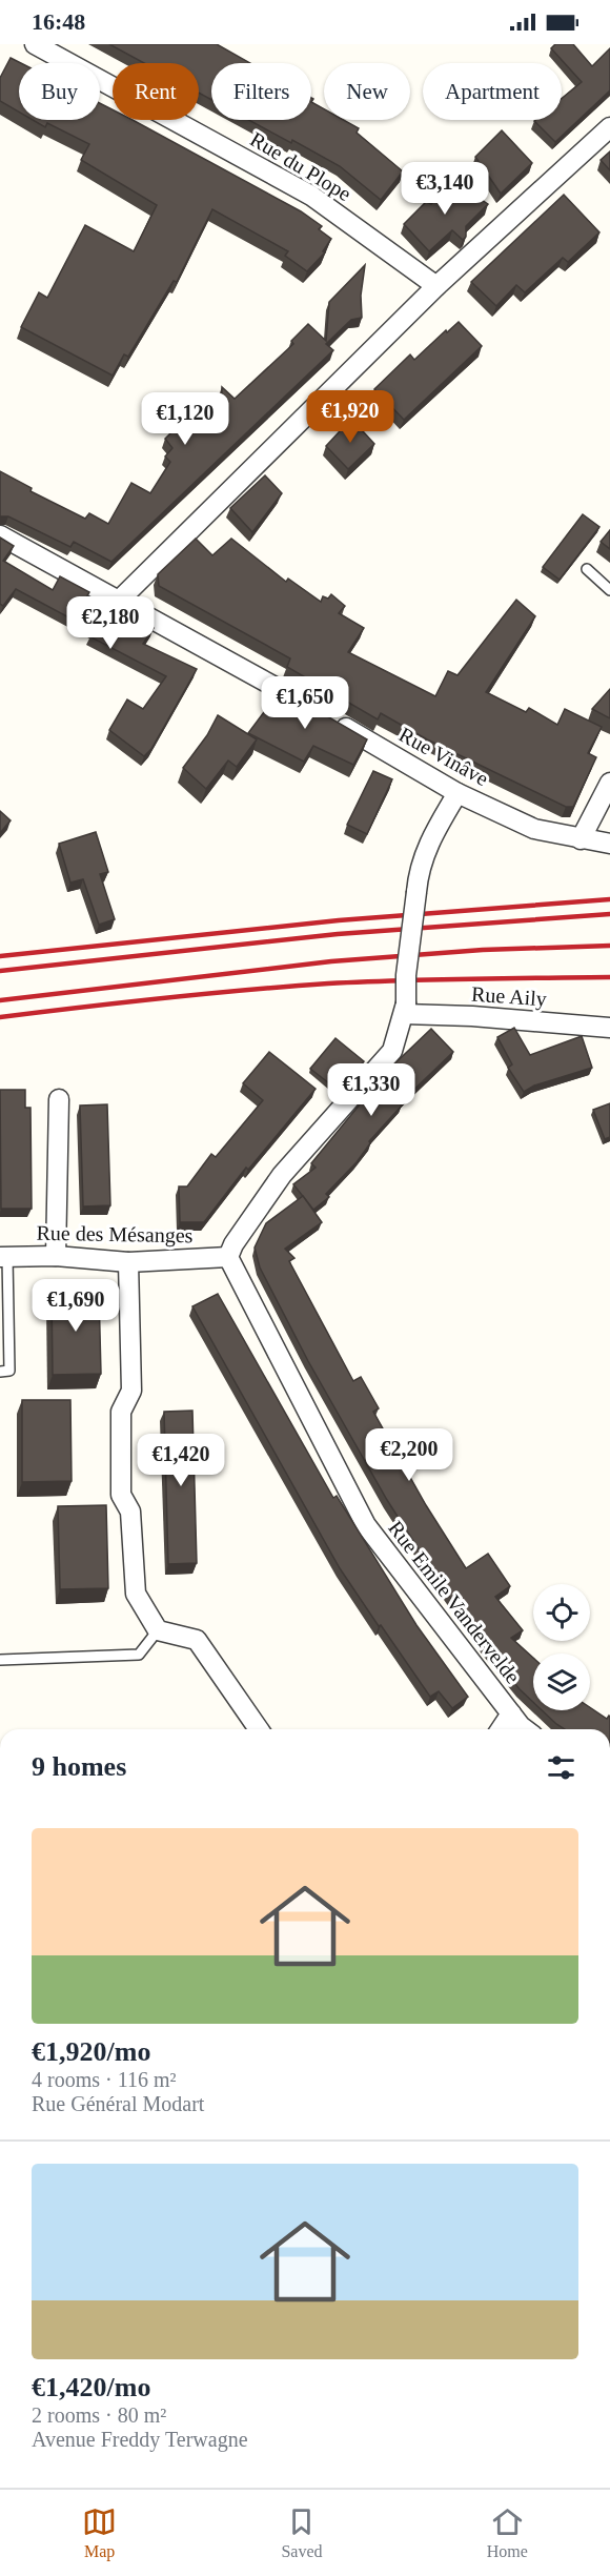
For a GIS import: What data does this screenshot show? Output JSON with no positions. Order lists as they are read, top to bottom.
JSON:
{
  "streets": {
    "street": [
      "Rue du Plope",
      "Rue Vinâve",
      "Rue Aily",
      "Rue des Mésanges",
      "Rue Emile Vandervelde"
    ]
  },
  "crossings": [
    ["Rue des Mésanges", "Rue Emile Vandervelde"]
  ],
  "page": {
    "status": "16:48",
    "chip": [
      "Buy",
      "Rent",
      "Filters",
      "New",
      "Apartment"
    ],
    "price": [
      "€3,140",
      "€1,920",
      "€1,120",
      "€2,180",
      "€1,650",
      "€1,330",
      "€1,690",
      "€2,200",
      "€1,420"
    ],
    "heading": "9 homes",
    "list": [
      {
        "name": "€1,920/mo",
        "note": "4 rooms · 116 m² · Rue Général Modart"
      },
      {
        "name": "€1,420/mo",
        "note": "2 rooms · 80 m² · Avenue Freddy Terwagne"
      }
    ],
    "tabs": ["Map", "Saved", "Home"]
  }
}
